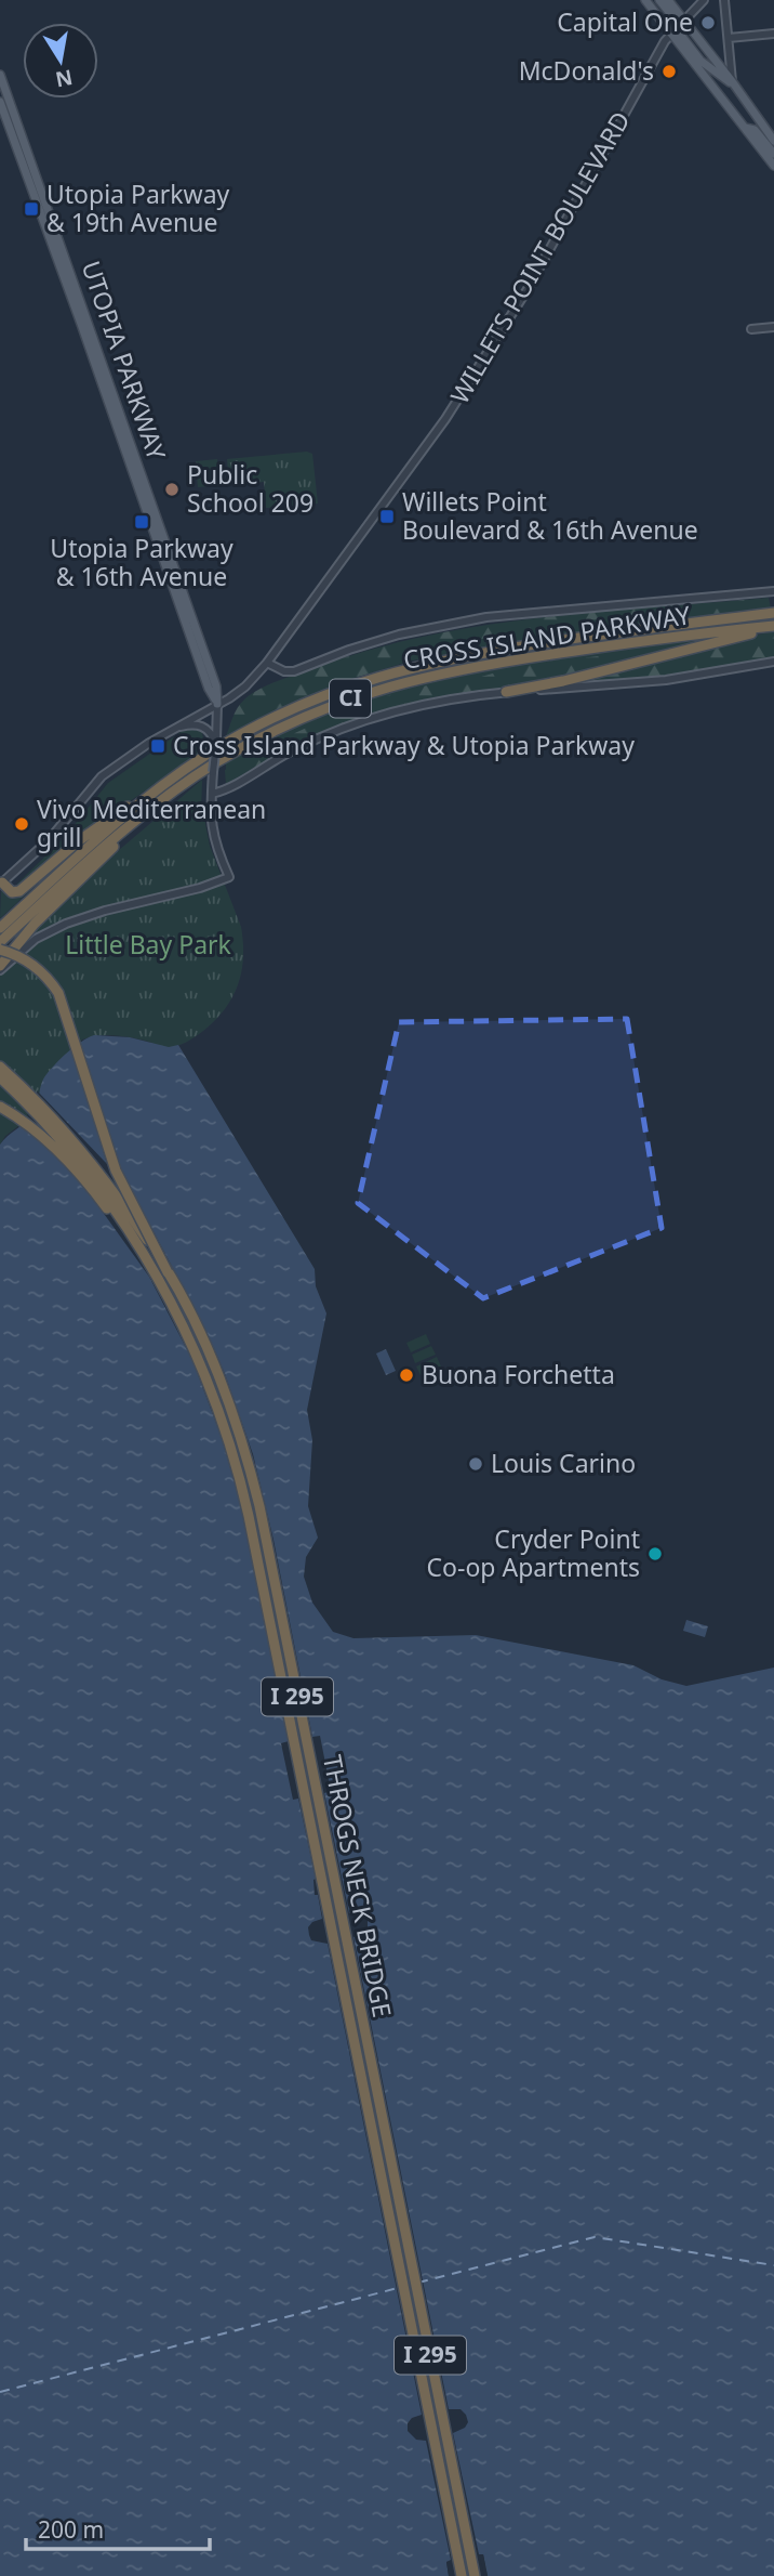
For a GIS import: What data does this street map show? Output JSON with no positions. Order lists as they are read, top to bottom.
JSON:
{
  "streets": {
    "highway": [
      "CROSS ISLAND PARKWAY",
      "CI",
      "I 295",
      "THROGS NECK BRIDGE"
    ],
    "main road": ["UTOPIA PARKWAY"],
    "street": ["WILLETS POINT BOULEVARD"]
  },
  "crossings": [
    ["WILLETS POINT BOULEVARD", "UTOPIA PARKWAY"],
    ["I 295", "THROGS NECK BRIDGE"]
  ],
  "parks": ["Little Bay Park"],
  "places": {
    "other": [
      "Capital One",
      "McDonald's",
      "Public School 209",
      "Vivo Mediterranean grill",
      "Buona Forchetta",
      "Louis Carino",
      "Cryder Point Co-op Apartments"
    ],
    "transit": [
      "Utopia Parkway & 19th Avenue",
      "Willets Point Boulevard & 16th Avenue",
      "Utopia Parkway & 16th Avenue",
      "Cross Island Parkway & Utopia Parkway"
    ]
  },
  "scale_bar": "200 m",
  "north": "bottom"
}
